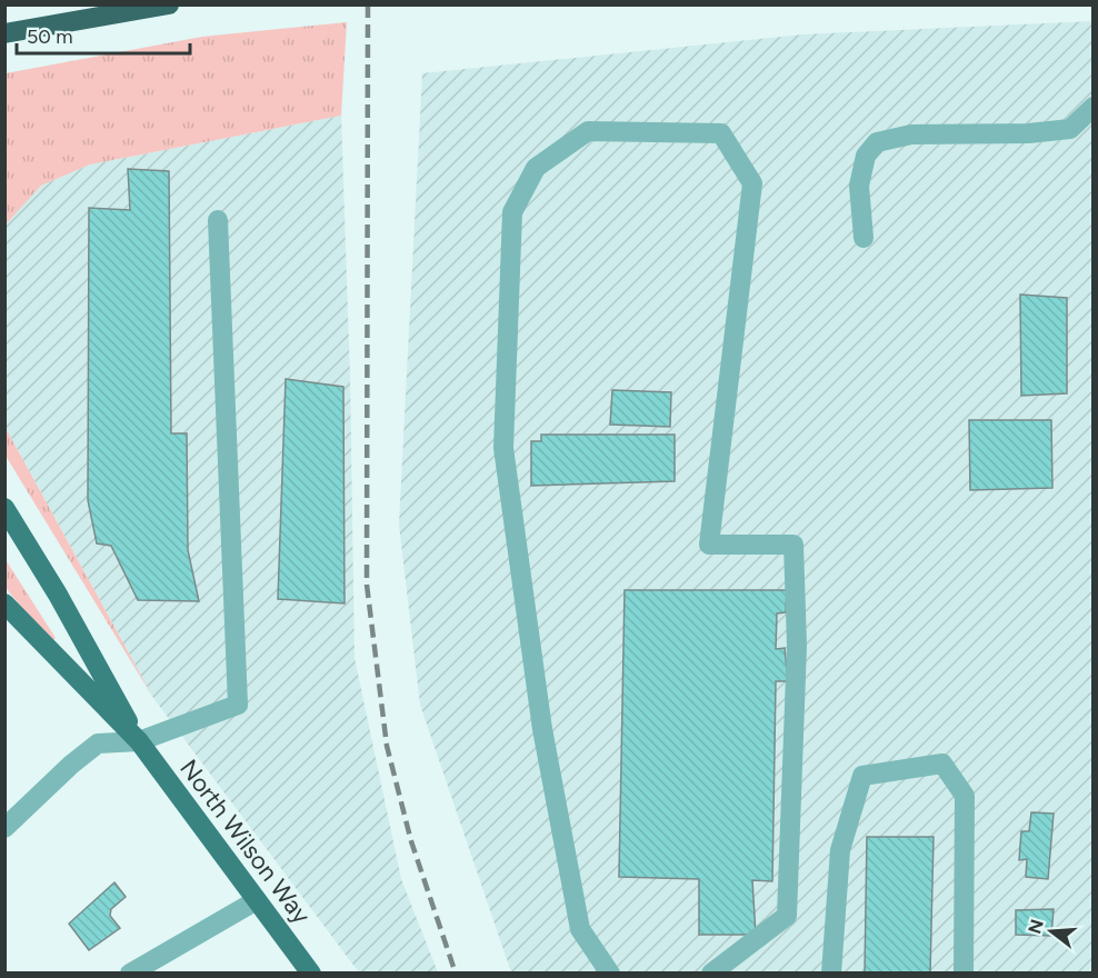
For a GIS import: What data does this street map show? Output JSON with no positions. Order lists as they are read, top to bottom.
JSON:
{
  "streets": {
    "main road": ["North Wilson Way"]
  },
  "scale_bar": "50 m",
  "north": "left"
}
